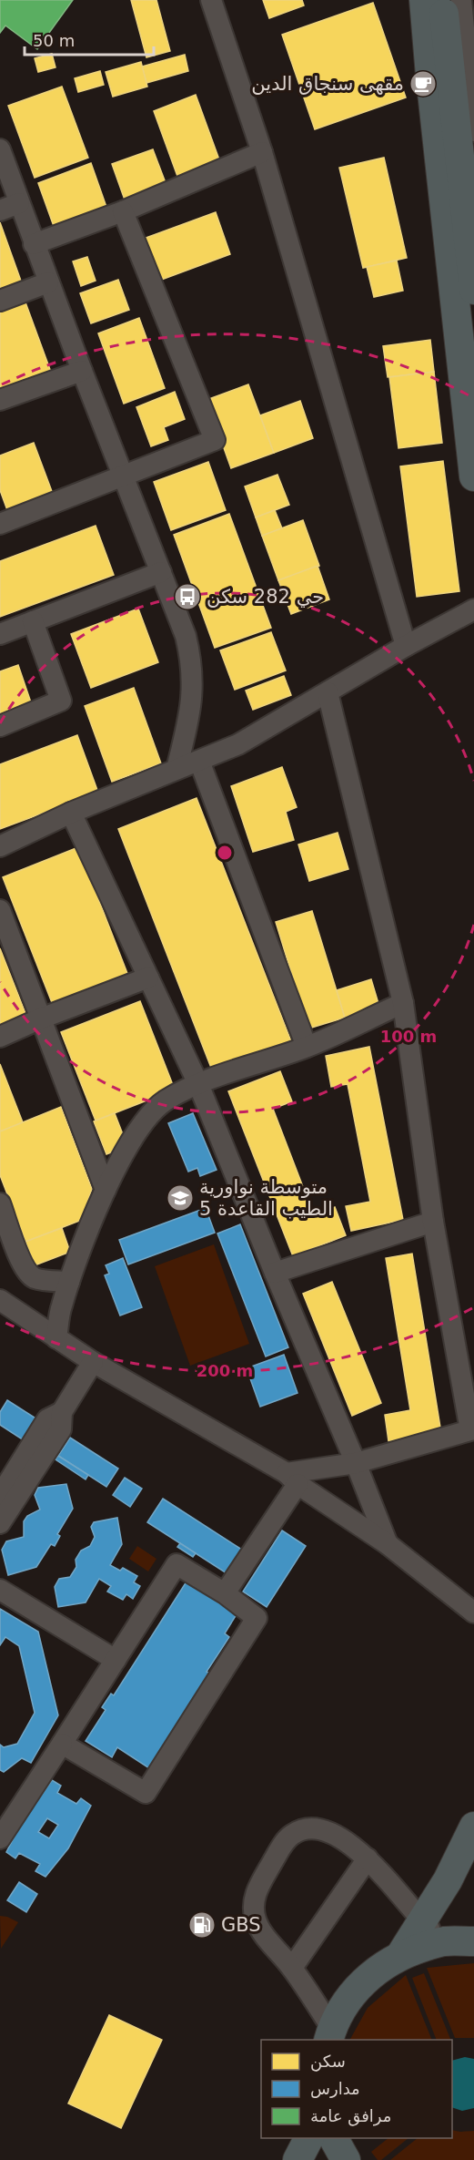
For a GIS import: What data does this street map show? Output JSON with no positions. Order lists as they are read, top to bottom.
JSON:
{
  "places": {
    "cafe": ["مقهى سنجاق الدين"],
    "bus stop": ["حي 282 سكن"],
    "school or university": ["متوسطة نواورية الطيب القاعدة 5"],
    "fuel station": ["GBS"]
  },
  "legend": ["سكن", "مدارس", "مرافق عامة"],
  "scale_bar": "50 m",
  "rings": ["100 m", "200 m"]
}
